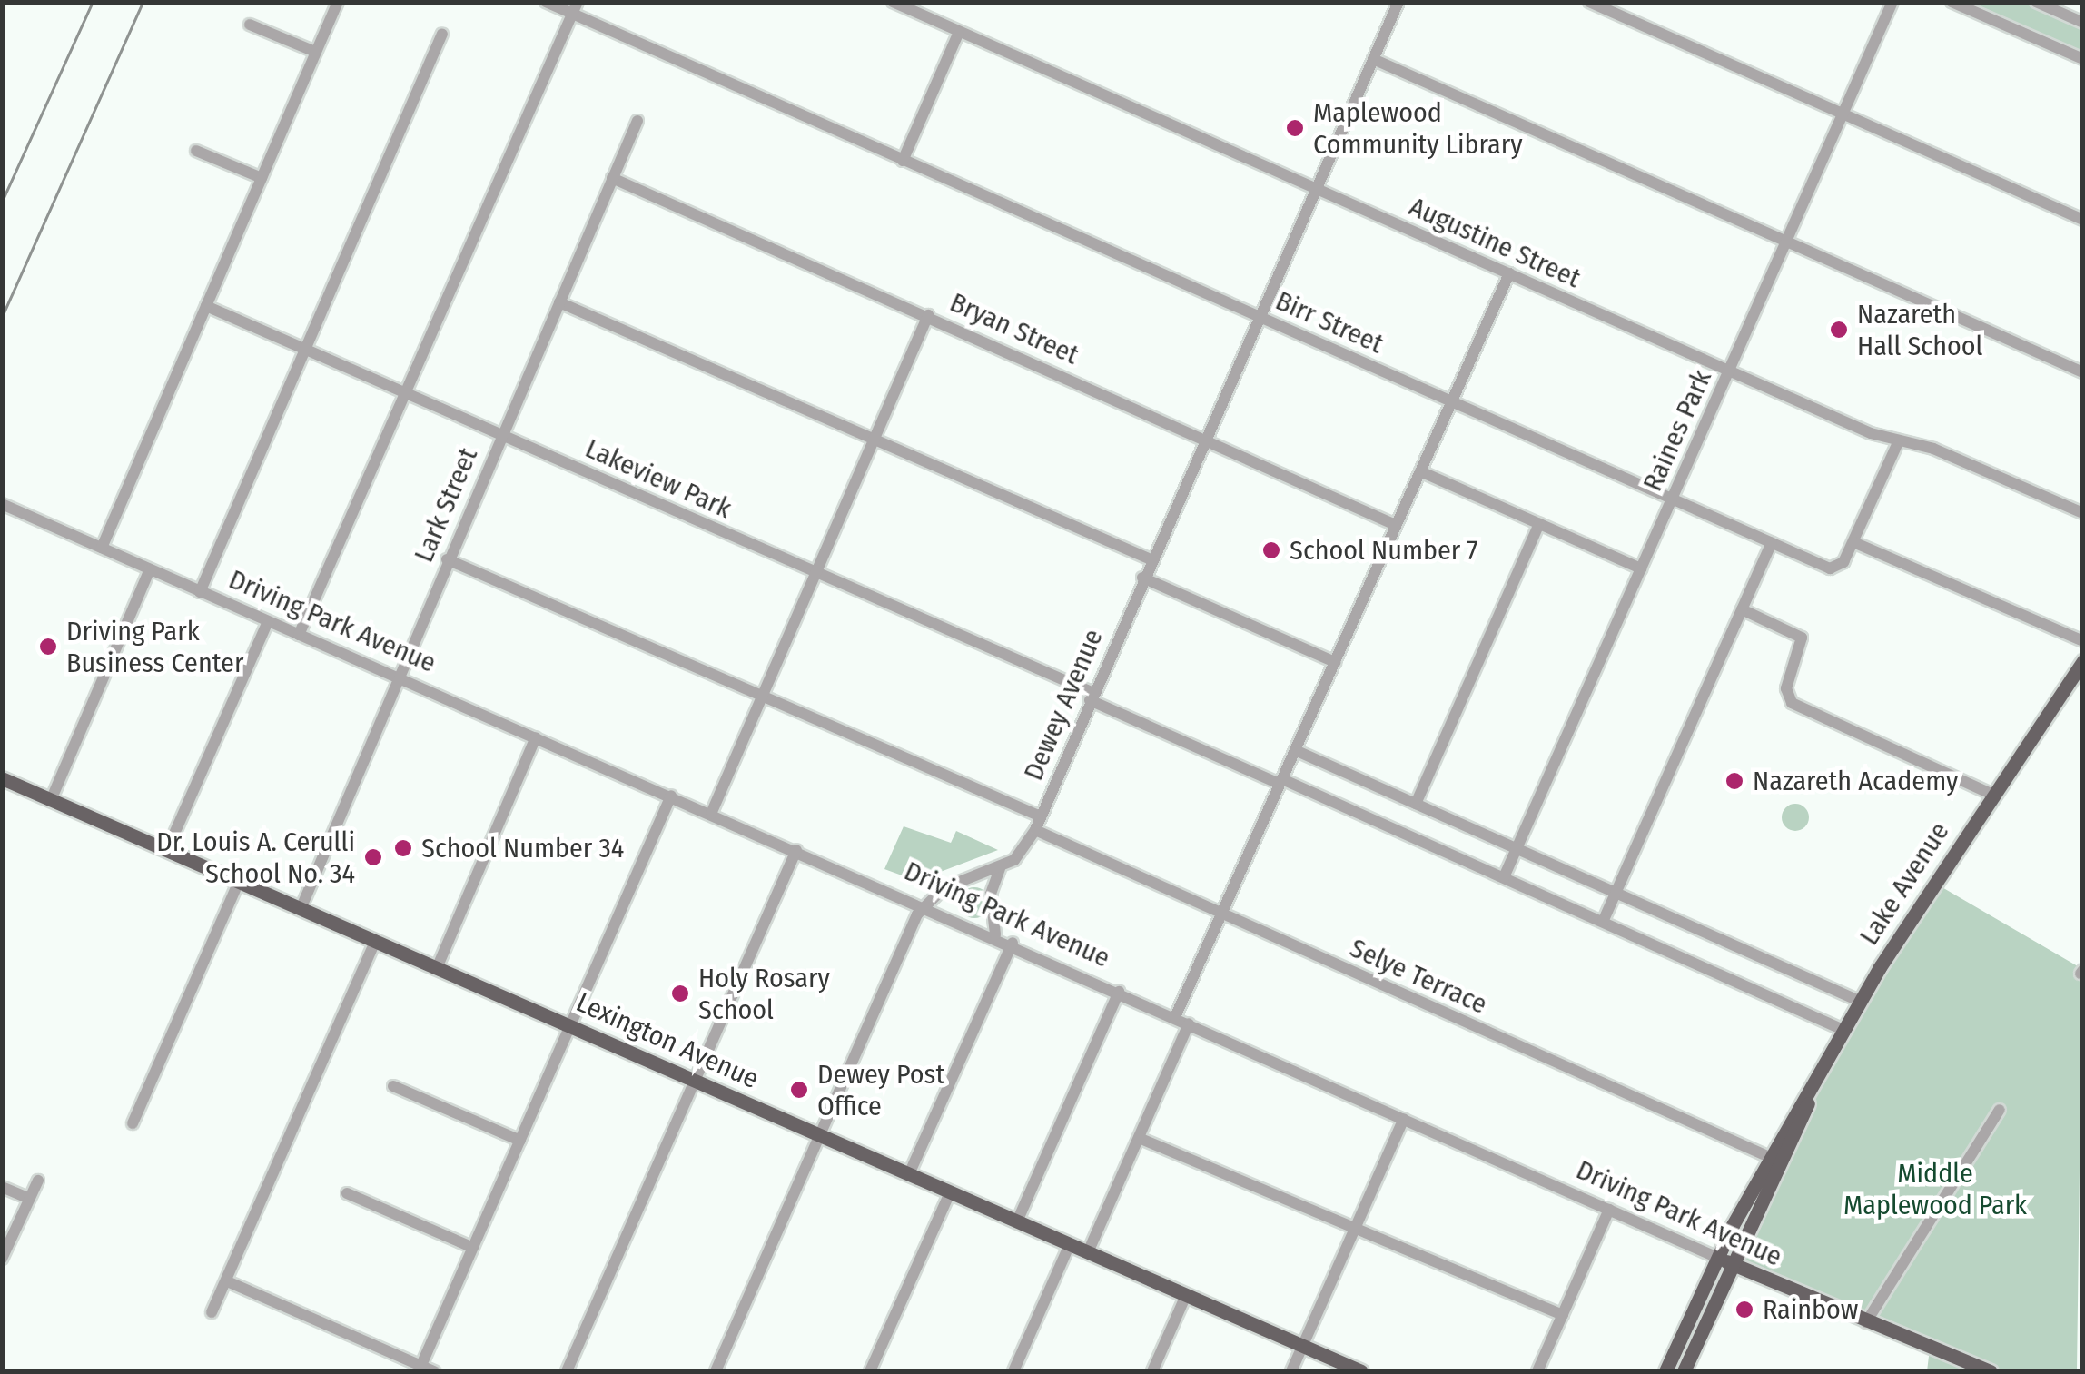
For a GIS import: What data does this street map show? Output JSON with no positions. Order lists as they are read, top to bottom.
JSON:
{
  "streets": {
    "main road": ["Driving Park Avenue", "Lake Avenue", "Lexington Avenue"],
    "street": [
      "Augustine Street",
      "Birr Street",
      "Bryan Street",
      "Raines Park",
      "Lakeview Park",
      "Lark Street",
      "Dewey Avenue",
      "Selye Terrace"
    ]
  },
  "crossings": [
    ["Augustine Street", "Raines Park"],
    ["Augustine Street", "Dewey Avenue"],
    ["Birr Street", "Raines Park"],
    ["Birr Street", "Dewey Avenue"],
    ["Bryan Street", "Lark Street"],
    ["Bryan Street", "Dewey Avenue"],
    ["Raines Park", "Lakeview Park"],
    ["Lakeview Park", "Lark Street"],
    ["Lakeview Park", "Dewey Avenue"],
    ["Lakeview Park", "Lake Avenue"],
    ["Lark Street", "Driving Park Avenue"],
    ["Lark Street", "Lexington Avenue"],
    ["Driving Park Avenue", "Dewey Avenue"],
    ["Driving Park Avenue", "Lake Avenue"],
    ["Dewey Avenue", "Selye Terrace"],
    ["Lake Avenue", "Selye Terrace"]
  ],
  "parks": ["Middle Maplewood Park"],
  "places": [
    "Maplewood Community Library",
    "Nazareth Hall School",
    "School Number 7",
    "Driving Park Business Center",
    "Nazareth Academy",
    "School Number 34",
    "Dr. Louis A. Cerulli School No. 34",
    "Holy Rosary School",
    "Dewey Post Office",
    "Rainbow"
  ]
}
